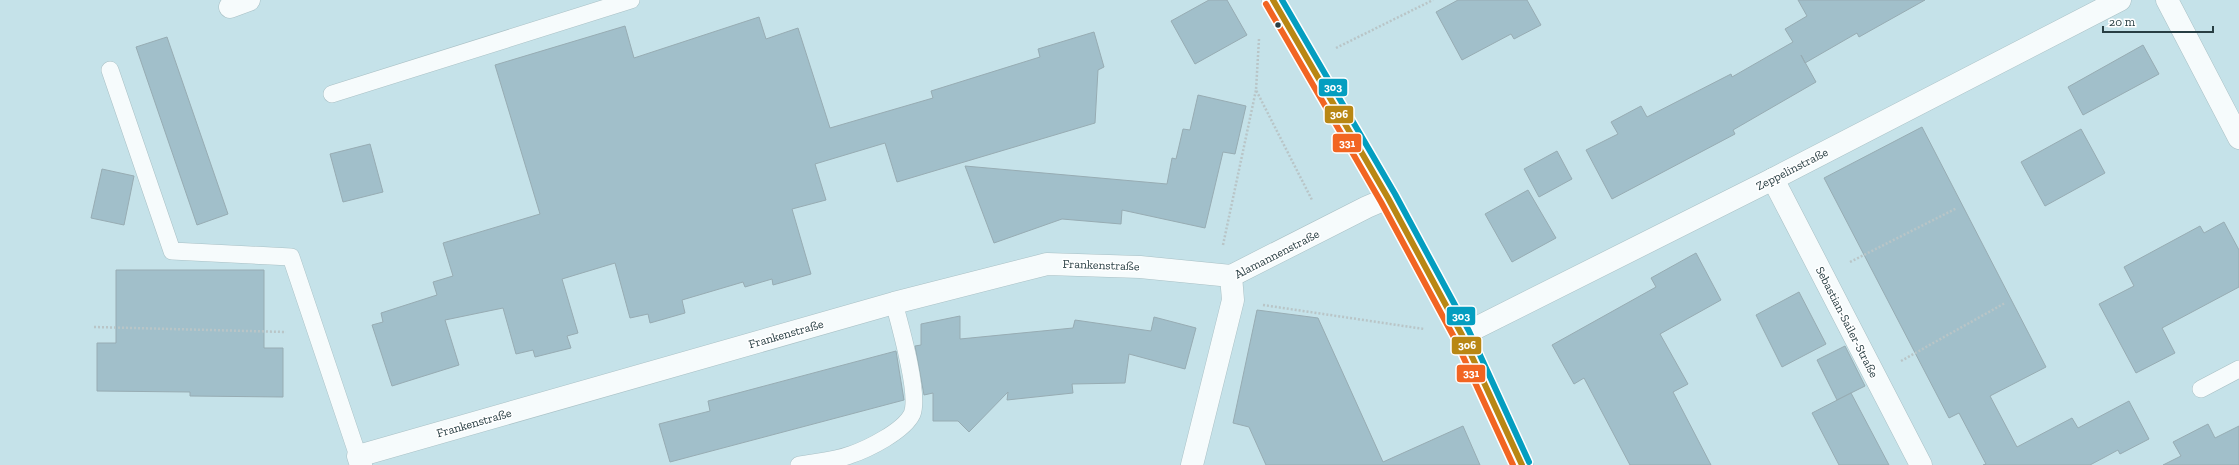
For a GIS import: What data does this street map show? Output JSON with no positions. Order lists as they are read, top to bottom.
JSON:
{
  "streets": {
    "street": [
      "Zeppelinstraße",
      "Alamannenstraße",
      "Frankenstraße",
      "Sebastian-Sailer-Straße"
    ]
  },
  "crossings": [
    ["Zeppelinstraße", "Sebastian-Sailer-Straße"],
    ["Alamannenstraße", "Frankenstraße"]
  ],
  "lines": ["transit line 306", "transit line 303", "transit line 331"],
  "scale_bar": "20 m"
}
